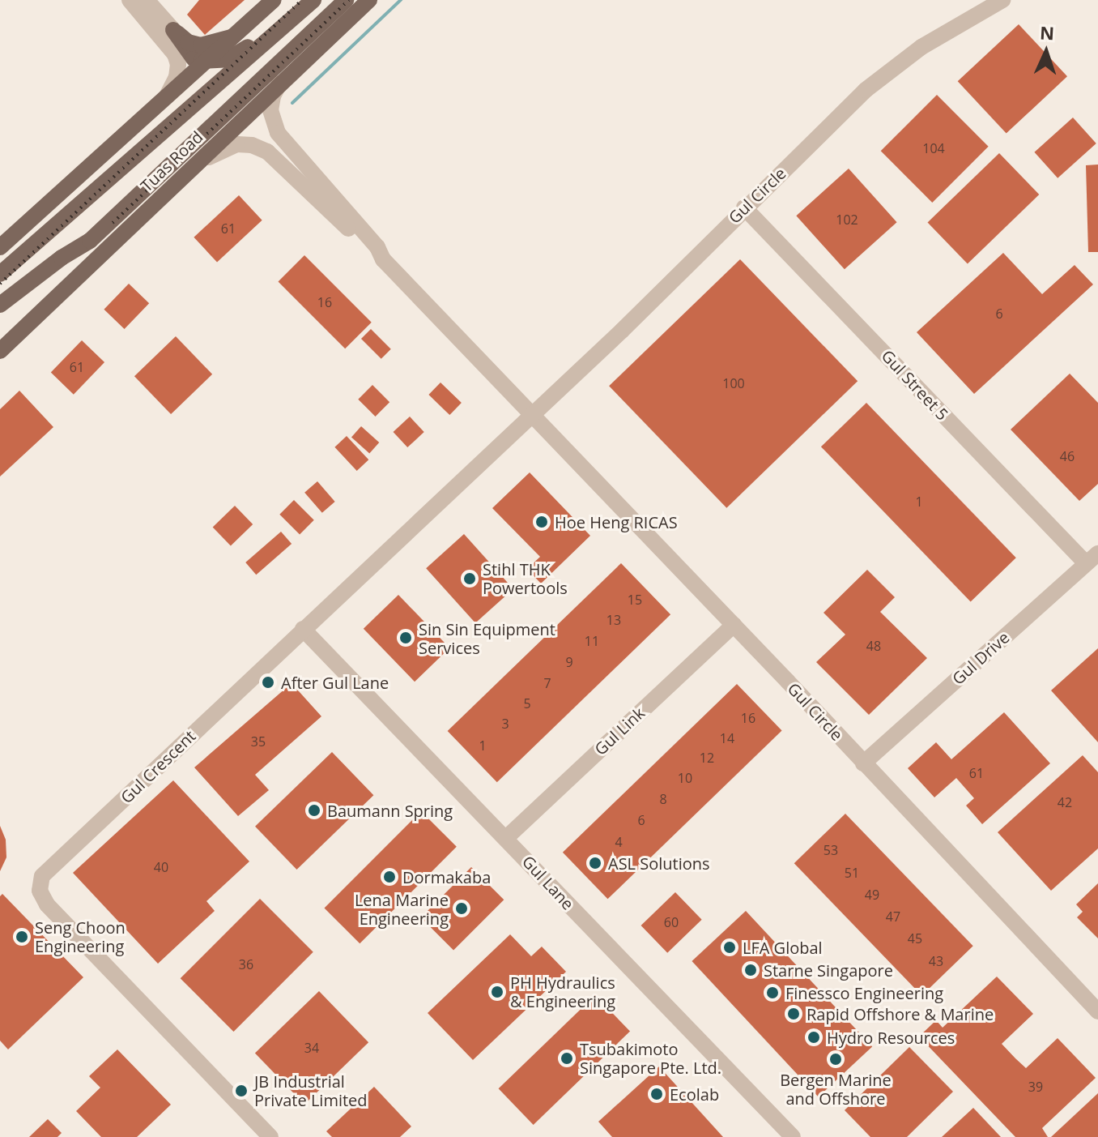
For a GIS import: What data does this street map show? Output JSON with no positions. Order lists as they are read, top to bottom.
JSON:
{
  "streets": {
    "main road": ["Tuas Road"],
    "street": [
      "Gul Circle",
      "Gul Street 5",
      "Gul Drive",
      "Gul Link",
      "Gul Crescent",
      "Gul Lane"
    ]
  },
  "crossings": [
    ["Tuas Road", "Gul Circle"],
    ["Gul Circle", "Gul Street 5"],
    ["Gul Circle", "Gul Drive"],
    ["Gul Circle", "Gul Link"],
    ["Gul Circle", "Gul Crescent"],
    ["Gul Street 5", "Gul Drive"],
    ["Gul Link", "Gul Lane"],
    ["Gul Crescent", "Gul Lane"]
  ],
  "places": [
    "Hoe Heng RICAS",
    "Stihl THK Powertools",
    "Sin Sin Equipment Services",
    "After Gul Lane",
    "Baumann Spring",
    "ASL Solutions",
    "Dormakaba",
    "Lena Marine Engineering",
    "Seng Choon Engineering",
    "LFA Global",
    "Starne Singapore",
    "PH Hydraulics & Engineering",
    "Finessco Engineering",
    "Rapid Offshore & Marine",
    "Hydro Resources",
    "Tsubakimoto Singapore Pte. Ltd.",
    "Bergen Marine and Offshore",
    "JB Industrial Private Limited",
    "Ecolab"
  ],
  "house_numbers": [
    "104",
    "102",
    "61",
    "16",
    "6",
    "61",
    "100",
    "46",
    "1",
    "15",
    "13",
    "11",
    "48",
    "9",
    "7",
    "5",
    "16",
    "3",
    "14",
    "35",
    "1",
    "12",
    "61",
    "10",
    "8",
    "42",
    "6",
    "4",
    "53",
    "40",
    "51",
    "49",
    "47",
    "60",
    "45",
    "43",
    "36",
    "34",
    "39"
  ],
  "north": "top"
}
